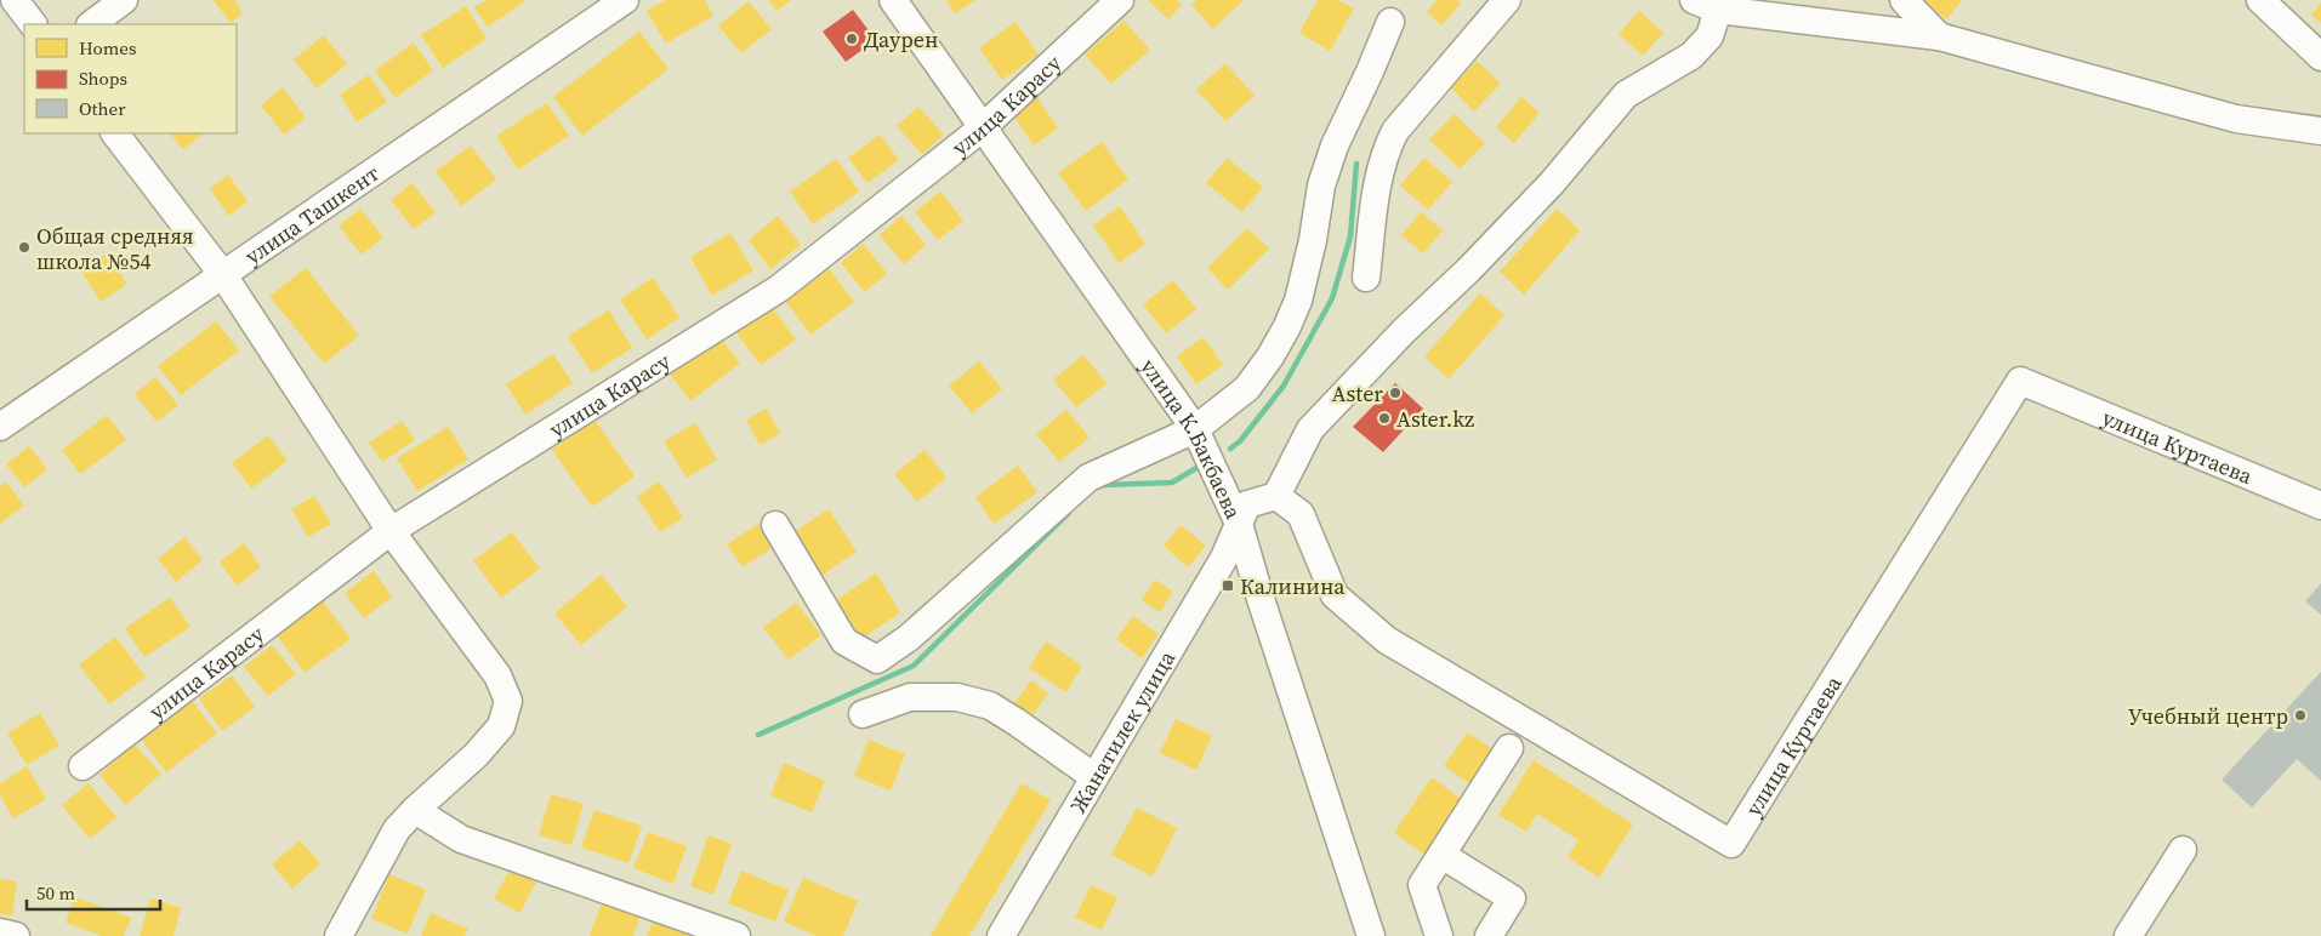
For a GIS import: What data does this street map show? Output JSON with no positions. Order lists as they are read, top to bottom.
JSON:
{
  "streets": {
    "street": [
      "улица Карасу",
      "улица Ташкент",
      "улица К.Бакбаева",
      "улица Куртаева",
      "Жанатилек улица"
    ]
  },
  "crossings": [
    ["улица Карасу", "улица К.Бакбаева"],
    ["улица К.Бакбаева", "Жанатилек улица"]
  ],
  "places": {
    "other": [
      "Даурен",
      "Общая средняя школа №54",
      "Aster",
      "Aster.kz",
      "Учебный центр"
    ],
    "transit": ["Калинина"]
  },
  "legend": ["Homes", "Shops", "Other"],
  "scale_bar": "50 m"
}
